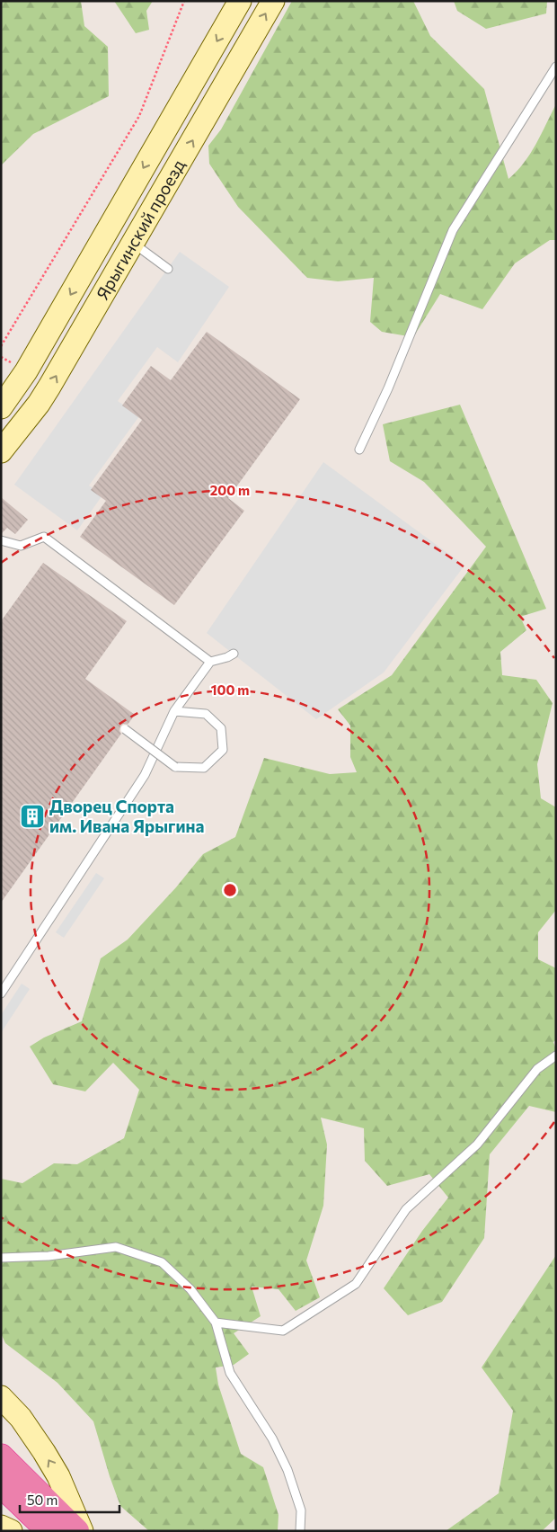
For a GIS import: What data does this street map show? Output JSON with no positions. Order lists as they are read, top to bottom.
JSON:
{
  "streets": {
    "main road": ["Ярыгинский проезд"]
  },
  "places": {
    "building": ["Дворец Спорта им. Ивана Ярыгина"]
  },
  "scale_bar": "50 m",
  "rings": ["200 m", "100 m"]
}
